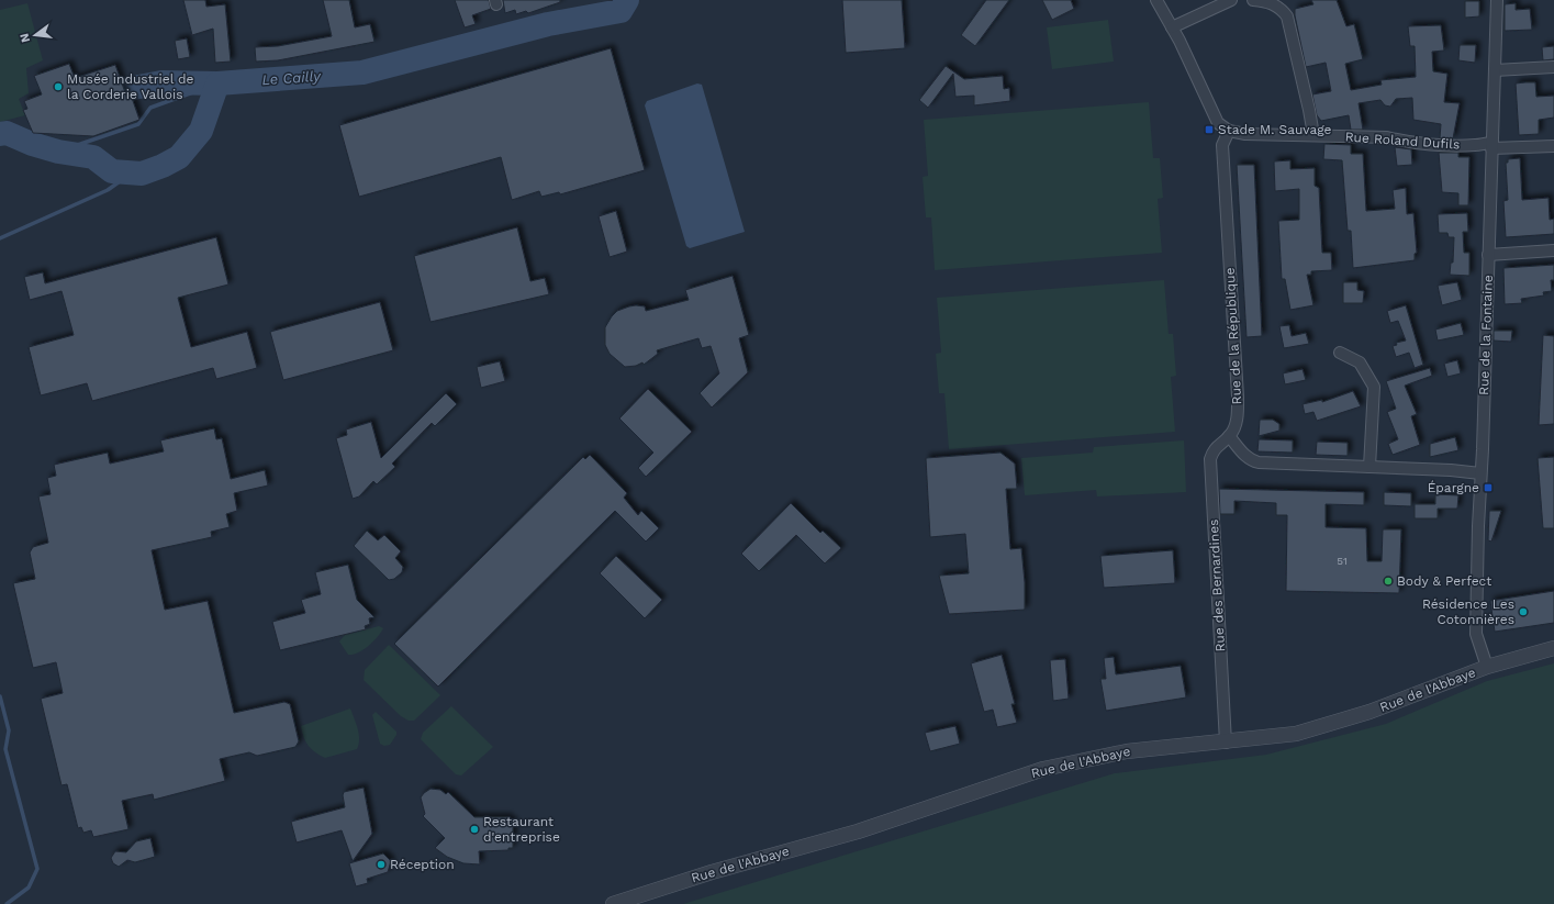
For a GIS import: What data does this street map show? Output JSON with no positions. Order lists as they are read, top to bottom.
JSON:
{
  "streets": {
    "street": [
      "Rue Roland Dufils",
      "Rue de la Fontaine",
      "Rue de la République",
      "Rue des Bernardines",
      "Rue de l'Abbaye"
    ]
  },
  "crossings": [
    ["Rue Roland Dufils", "Rue de la Fontaine"],
    ["Rue Roland Dufils", "Rue de la République"],
    ["Rue de la Fontaine", "Rue de l'Abbaye"],
    ["Rue de la République", "Rue des Bernardines"],
    ["Rue des Bernardines", "Rue de l'Abbaye"]
  ],
  "water": ["Le Cailly"],
  "places": {
    "other": [
      "Musée industriel de la Corderie Vallois",
      "Body & Perfect",
      "Résidence Les Cotonnières",
      "Restaurant d'entreprise",
      "Réception"
    ],
    "transit": ["Stade M. Sauvage", "Épargne"]
  },
  "house_numbers": ["51"],
  "north": "left"
}
